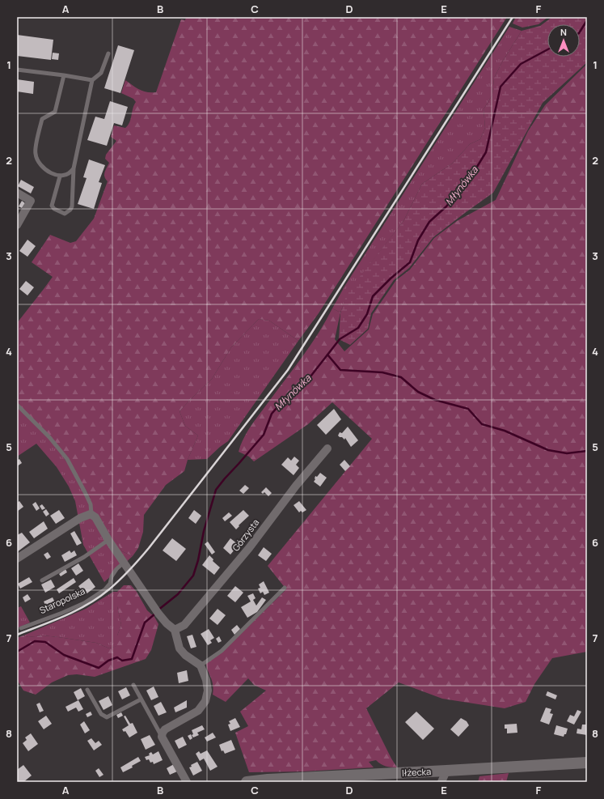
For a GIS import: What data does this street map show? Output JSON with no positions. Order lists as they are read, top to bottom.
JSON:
{
  "streets": {
    "main road": ["Iłżecka"],
    "street": ["Górzysta"],
    "lane": ["Staropolska"]
  },
  "water": ["Młynówka"],
  "north": "top",
  "grid": {
    "columns": [
      "A",
      "B",
      "C",
      "D",
      "E",
      "F"
    ],
    "rows": [
      "1",
      "2",
      "3",
      "4",
      "5",
      "6",
      "7",
      "8"
    ]
  }
}
